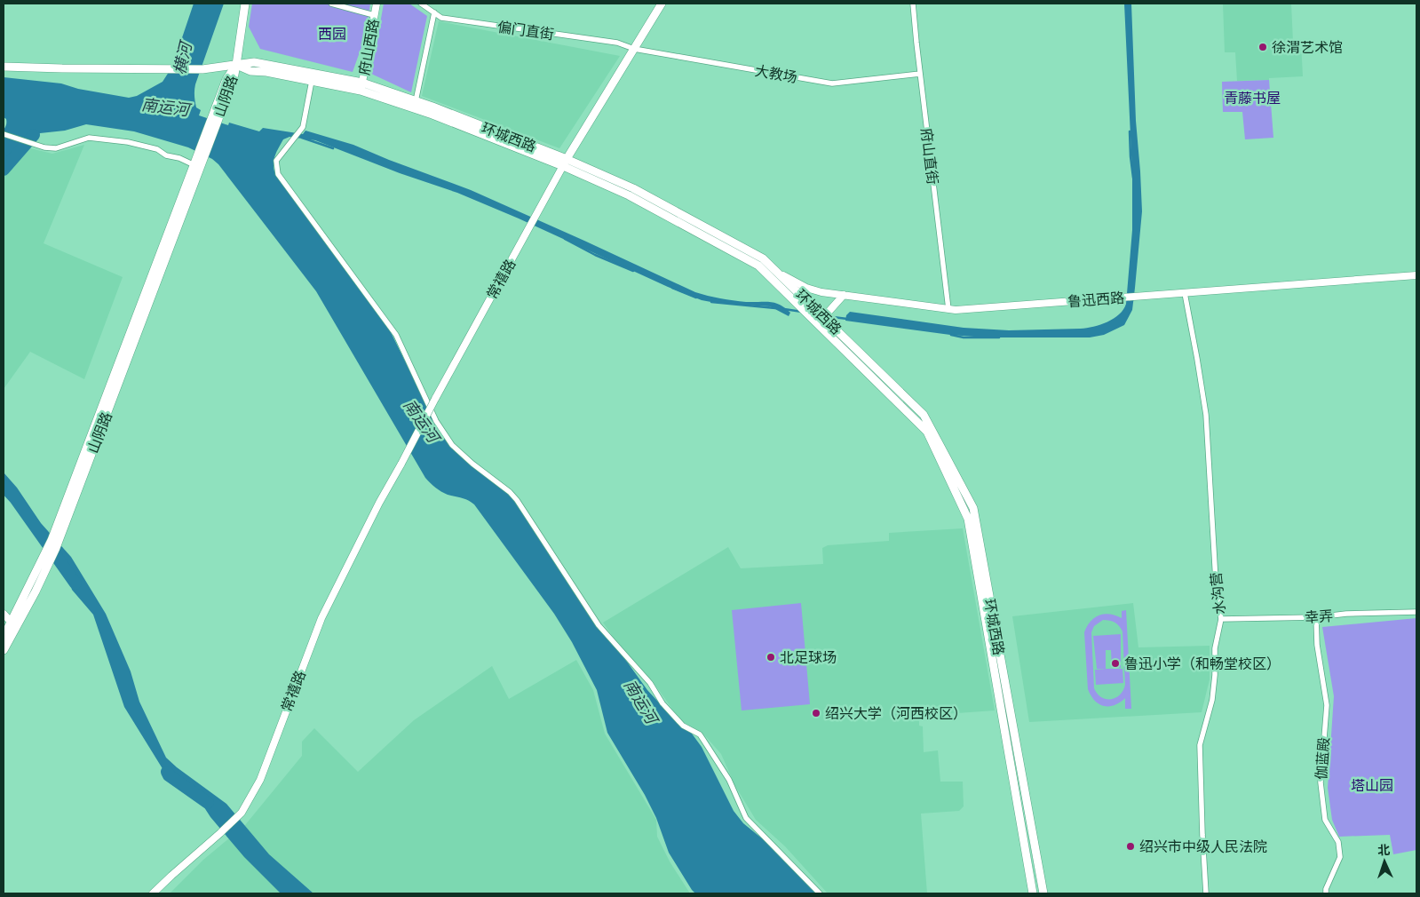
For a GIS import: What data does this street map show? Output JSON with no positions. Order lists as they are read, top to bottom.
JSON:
{
  "streets": {
    "main road": ["山阴路", "环城西路"],
    "street": [
      "偏门直街",
      "府山西路",
      "大教场",
      "府山直街",
      "常禧路",
      "鲁迅西路",
      "水沟营",
      "幸弄",
      "伽蓝殿"
    ]
  },
  "crossings": [
    ["偏门直街", "大教场"],
    ["府山西路", "环城西路"],
    ["大教场", "府山直街"],
    ["山阴路", "环城西路"],
    ["环城西路", "常禧路"],
    ["环城西路", "鲁迅西路"],
    ["府山直街", "鲁迅西路"],
    ["鲁迅西路", "水沟营"],
    ["水沟营", "幸弄"],
    ["幸弄", "伽蓝殿"]
  ],
  "water": ["横河", "南运河"],
  "parks": ["西园", "青藤书屋", "塔山园"],
  "places": [
    "徐渭艺术馆",
    "北足球场",
    "鲁迅小学（和畅堂校区）",
    "绍兴大学（河西校区）",
    "绍兴市中级人民法院"
  ],
  "north": "top"
}
